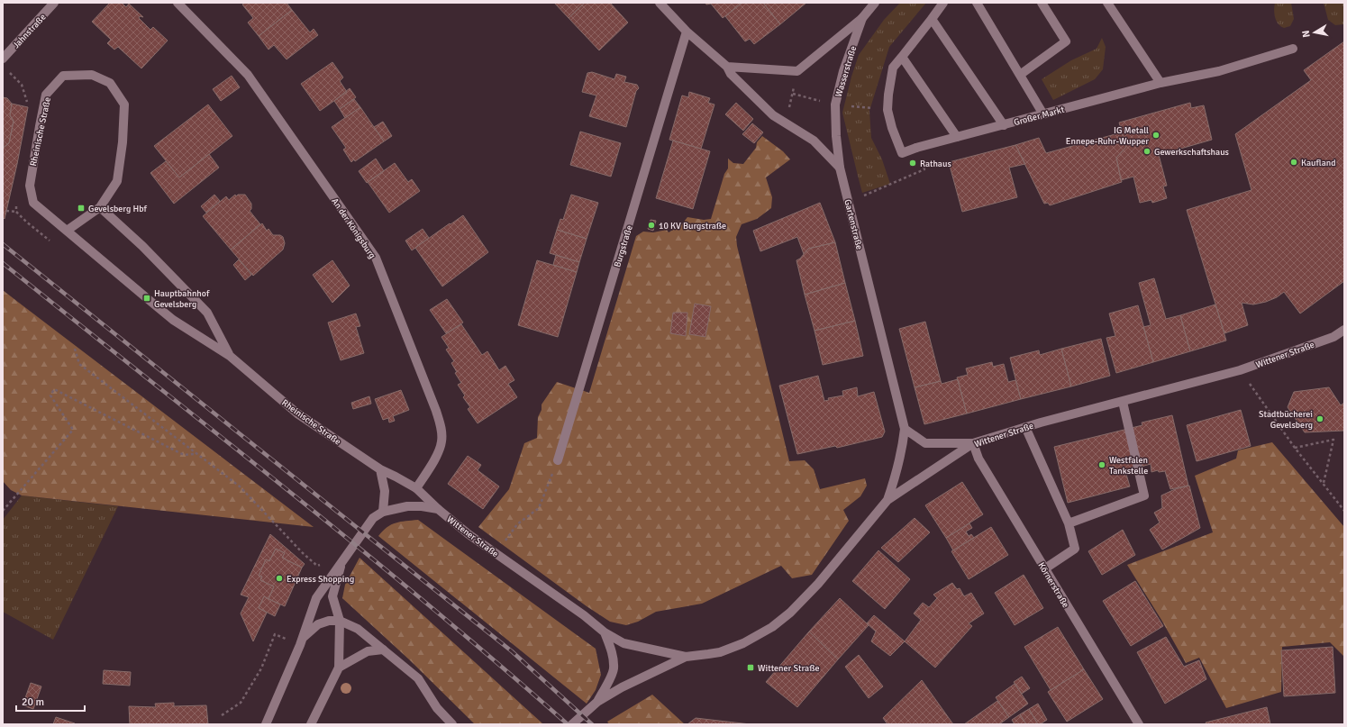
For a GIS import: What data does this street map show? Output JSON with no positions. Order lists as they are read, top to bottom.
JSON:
{
  "streets": {
    "street": [
      "Jahnstraße",
      "Wasserstraße",
      "Großer Markt",
      "Rheinische Straße",
      "Gartenstraße",
      "An der Königsburg",
      "Burgstraße",
      "Wittener Straße",
      "Körnerstraße"
    ]
  },
  "crossings": [
    ["Wasserstraße", "Gartenstraße"],
    ["Rheinische Straße", "An der Königsburg"],
    ["Rheinische Straße", "Wittener Straße"],
    ["Gartenstraße", "Wittener Straße"],
    ["Wittener Straße", "Körnerstraße"]
  ],
  "places": {
    "other": [
      "IG Metall Ennepe-Ruhr-Wupper",
      "Gewerkschaftshaus",
      "Kaufland",
      "Rathaus",
      "10 KV Burgstraße",
      "Stadtbücherei Gevelsberg",
      "Westfalen Tankstelle",
      "Express Shopping"
    ],
    "transit": ["Gevelsberg Hbf", "Hauptbahnhof Gevelsberg", "Wittener Straße"]
  },
  "scale_bar": "20 m",
  "north": "left"
}
